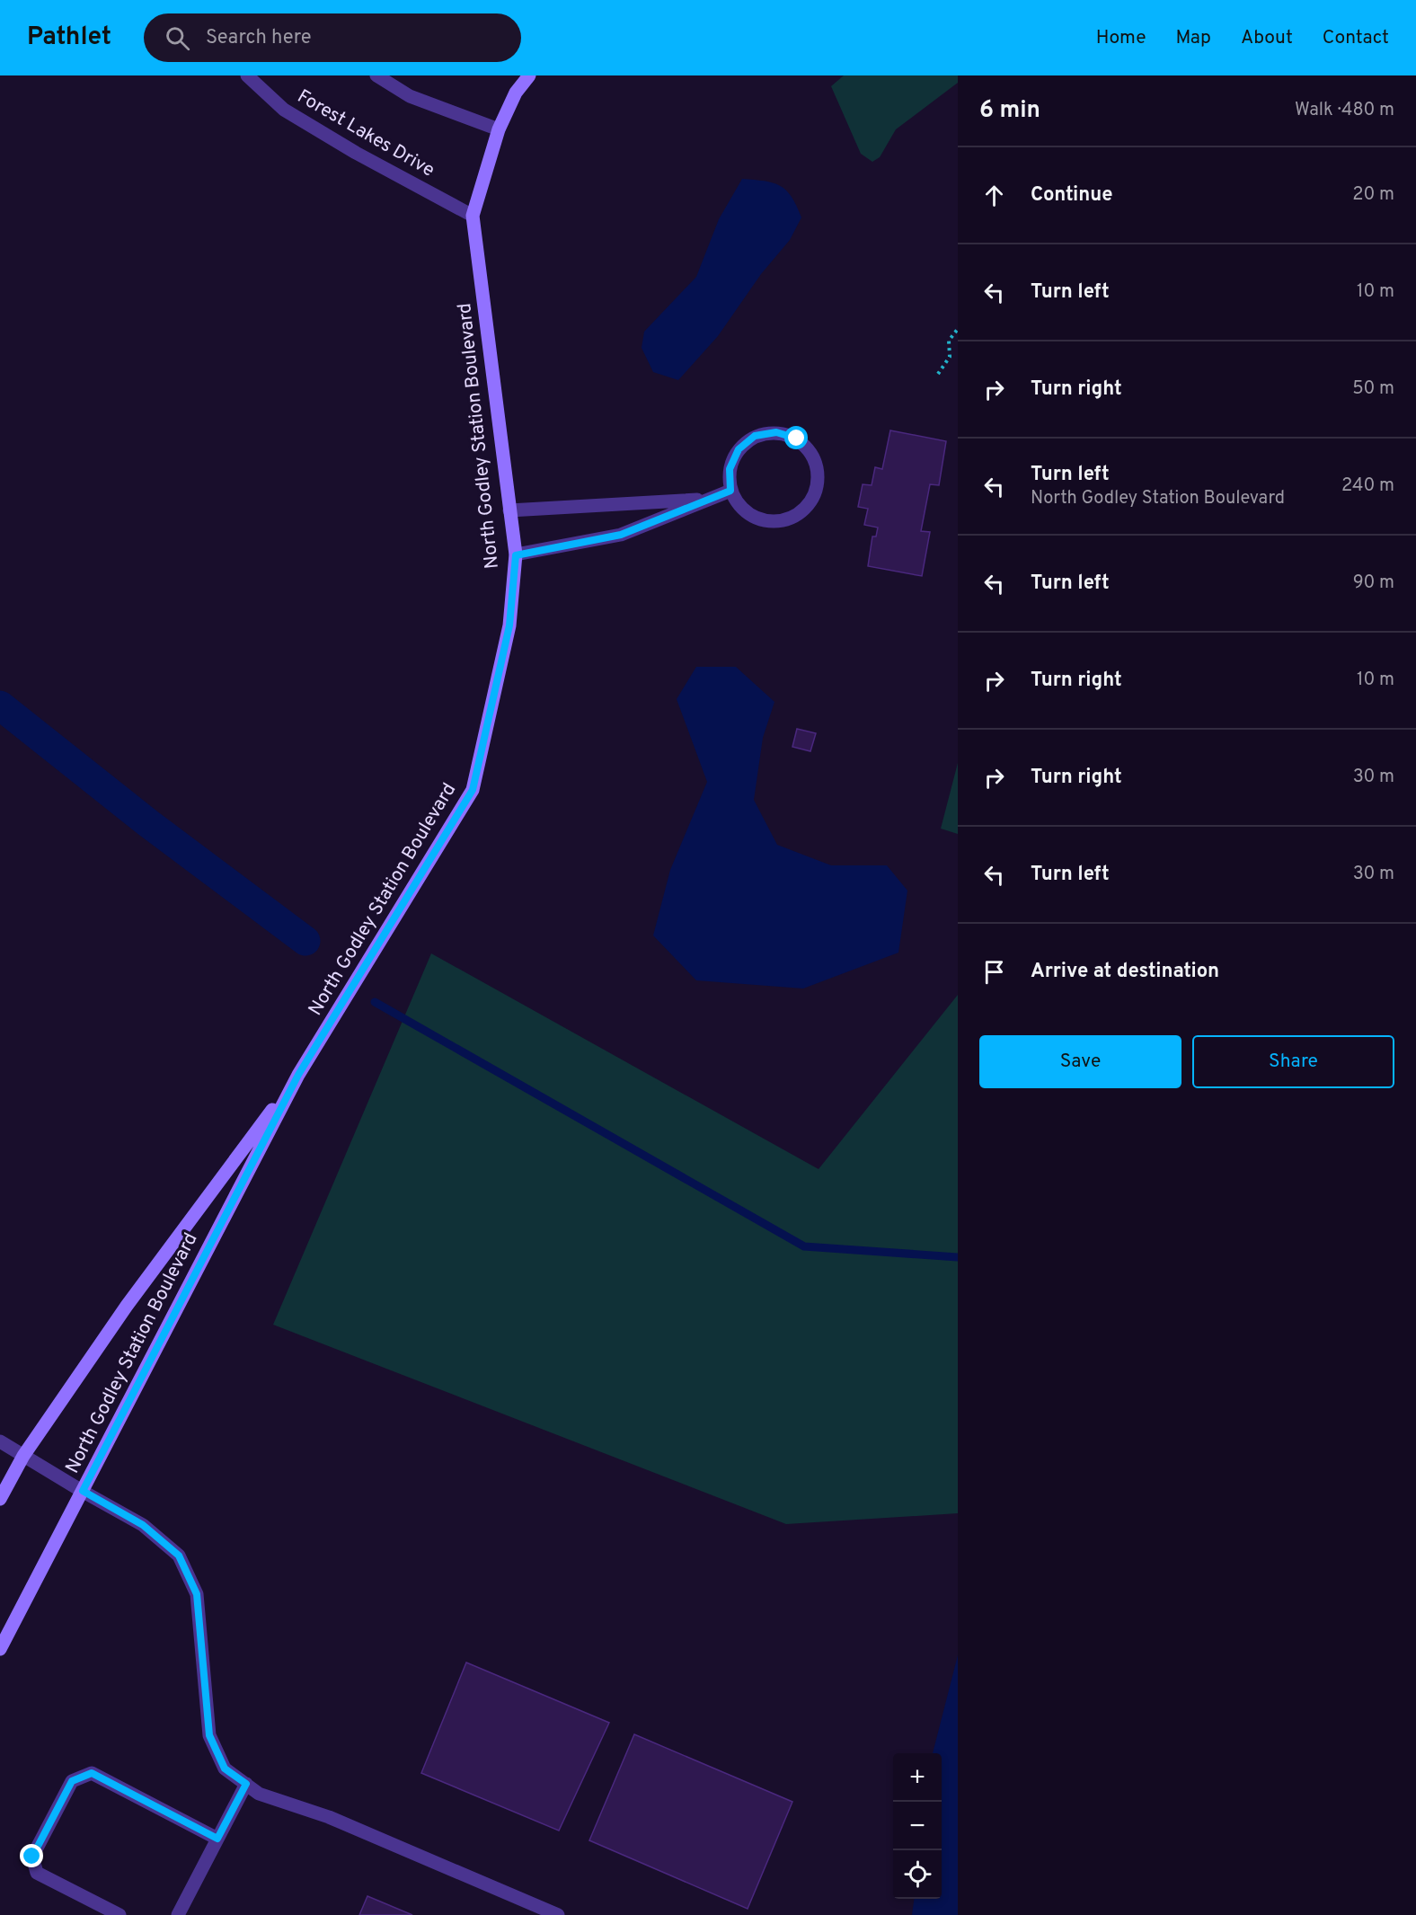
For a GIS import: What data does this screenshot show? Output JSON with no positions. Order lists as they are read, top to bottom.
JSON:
{
  "streets": {
    "street": ["Forest Lakes Drive", "North Godley Station Boulevard"]
  },
  "crossings": [
    ["Forest Lakes Drive", "North Godley Station Boulevard"]
  ],
  "page": {
    "header": "Pathlet",
    "search": "Search here",
    "nav": [
      "Home",
      "Map",
      "About",
      "Contact"
    ],
    "heading": ["6 min", "Walk · 480 m"],
    "list": [
      ["Continue", "20 m"],
      ["Turn left", "10 m"],
      ["Turn right", "50 m"],
      ["Turn left", "North Godley Station Boulevard", "240 m"],
      ["Turn left", "90 m"],
      ["Turn right", "10 m"],
      ["Turn right", "30 m"],
      ["Turn left", "30 m"],
      "Arrive at destination"
    ],
    "buttons": ["Save", "Share"],
    "map_buttons": ["+", "−"]
  }
}
